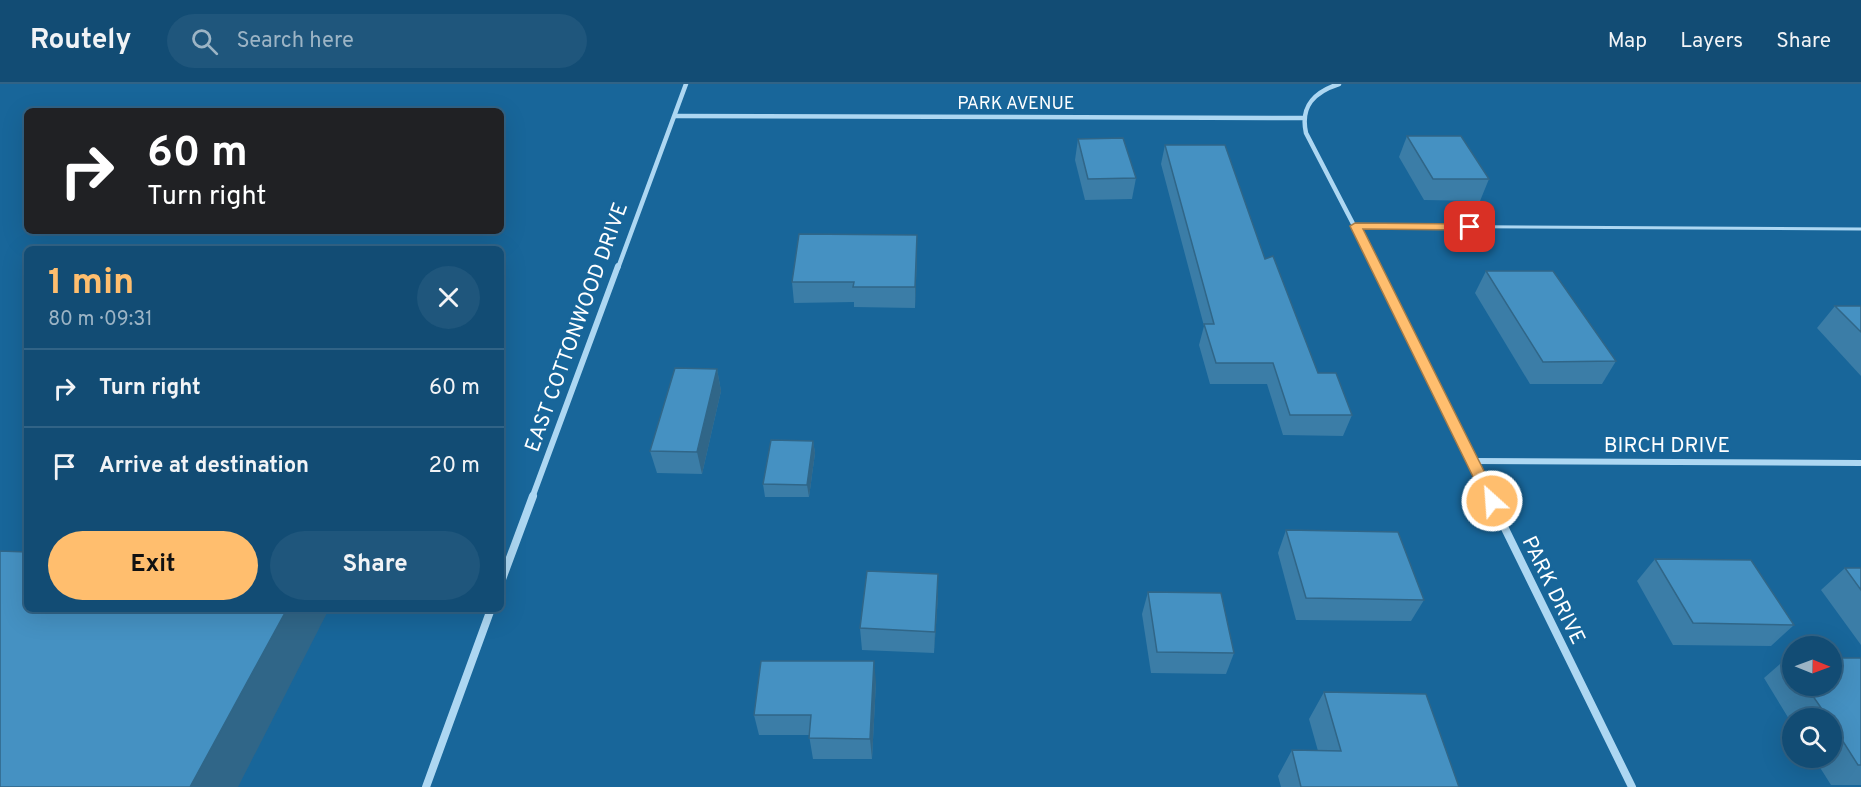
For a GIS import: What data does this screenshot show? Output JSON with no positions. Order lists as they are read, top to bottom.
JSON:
{
  "streets": {
    "street": [
      "PARK AVENUE",
      "EAST COTTONWOOD DRIVE",
      "BIRCH DRIVE",
      "PARK DRIVE"
    ]
  },
  "crossings": [
    ["PARK AVENUE", "EAST COTTONWOOD DRIVE"],
    ["PARK AVENUE", "PARK DRIVE"],
    ["BIRCH DRIVE", "PARK DRIVE"]
  ],
  "north": "right",
  "page": {
    "header": "Routely",
    "search": "Search here",
    "nav": ["Map", "Layers", "Share"],
    "turn": ["60 m", "Turn right"],
    "heading": ["1 min", "80 m · 09:31"],
    "list": [
      {
        "name": "Turn right",
        "value": "60 m"
      },
      {
        "name": "Arrive at destination",
        "value": "20 m"
      }
    ],
    "buttons": ["Exit", "Share"]
  }
}
